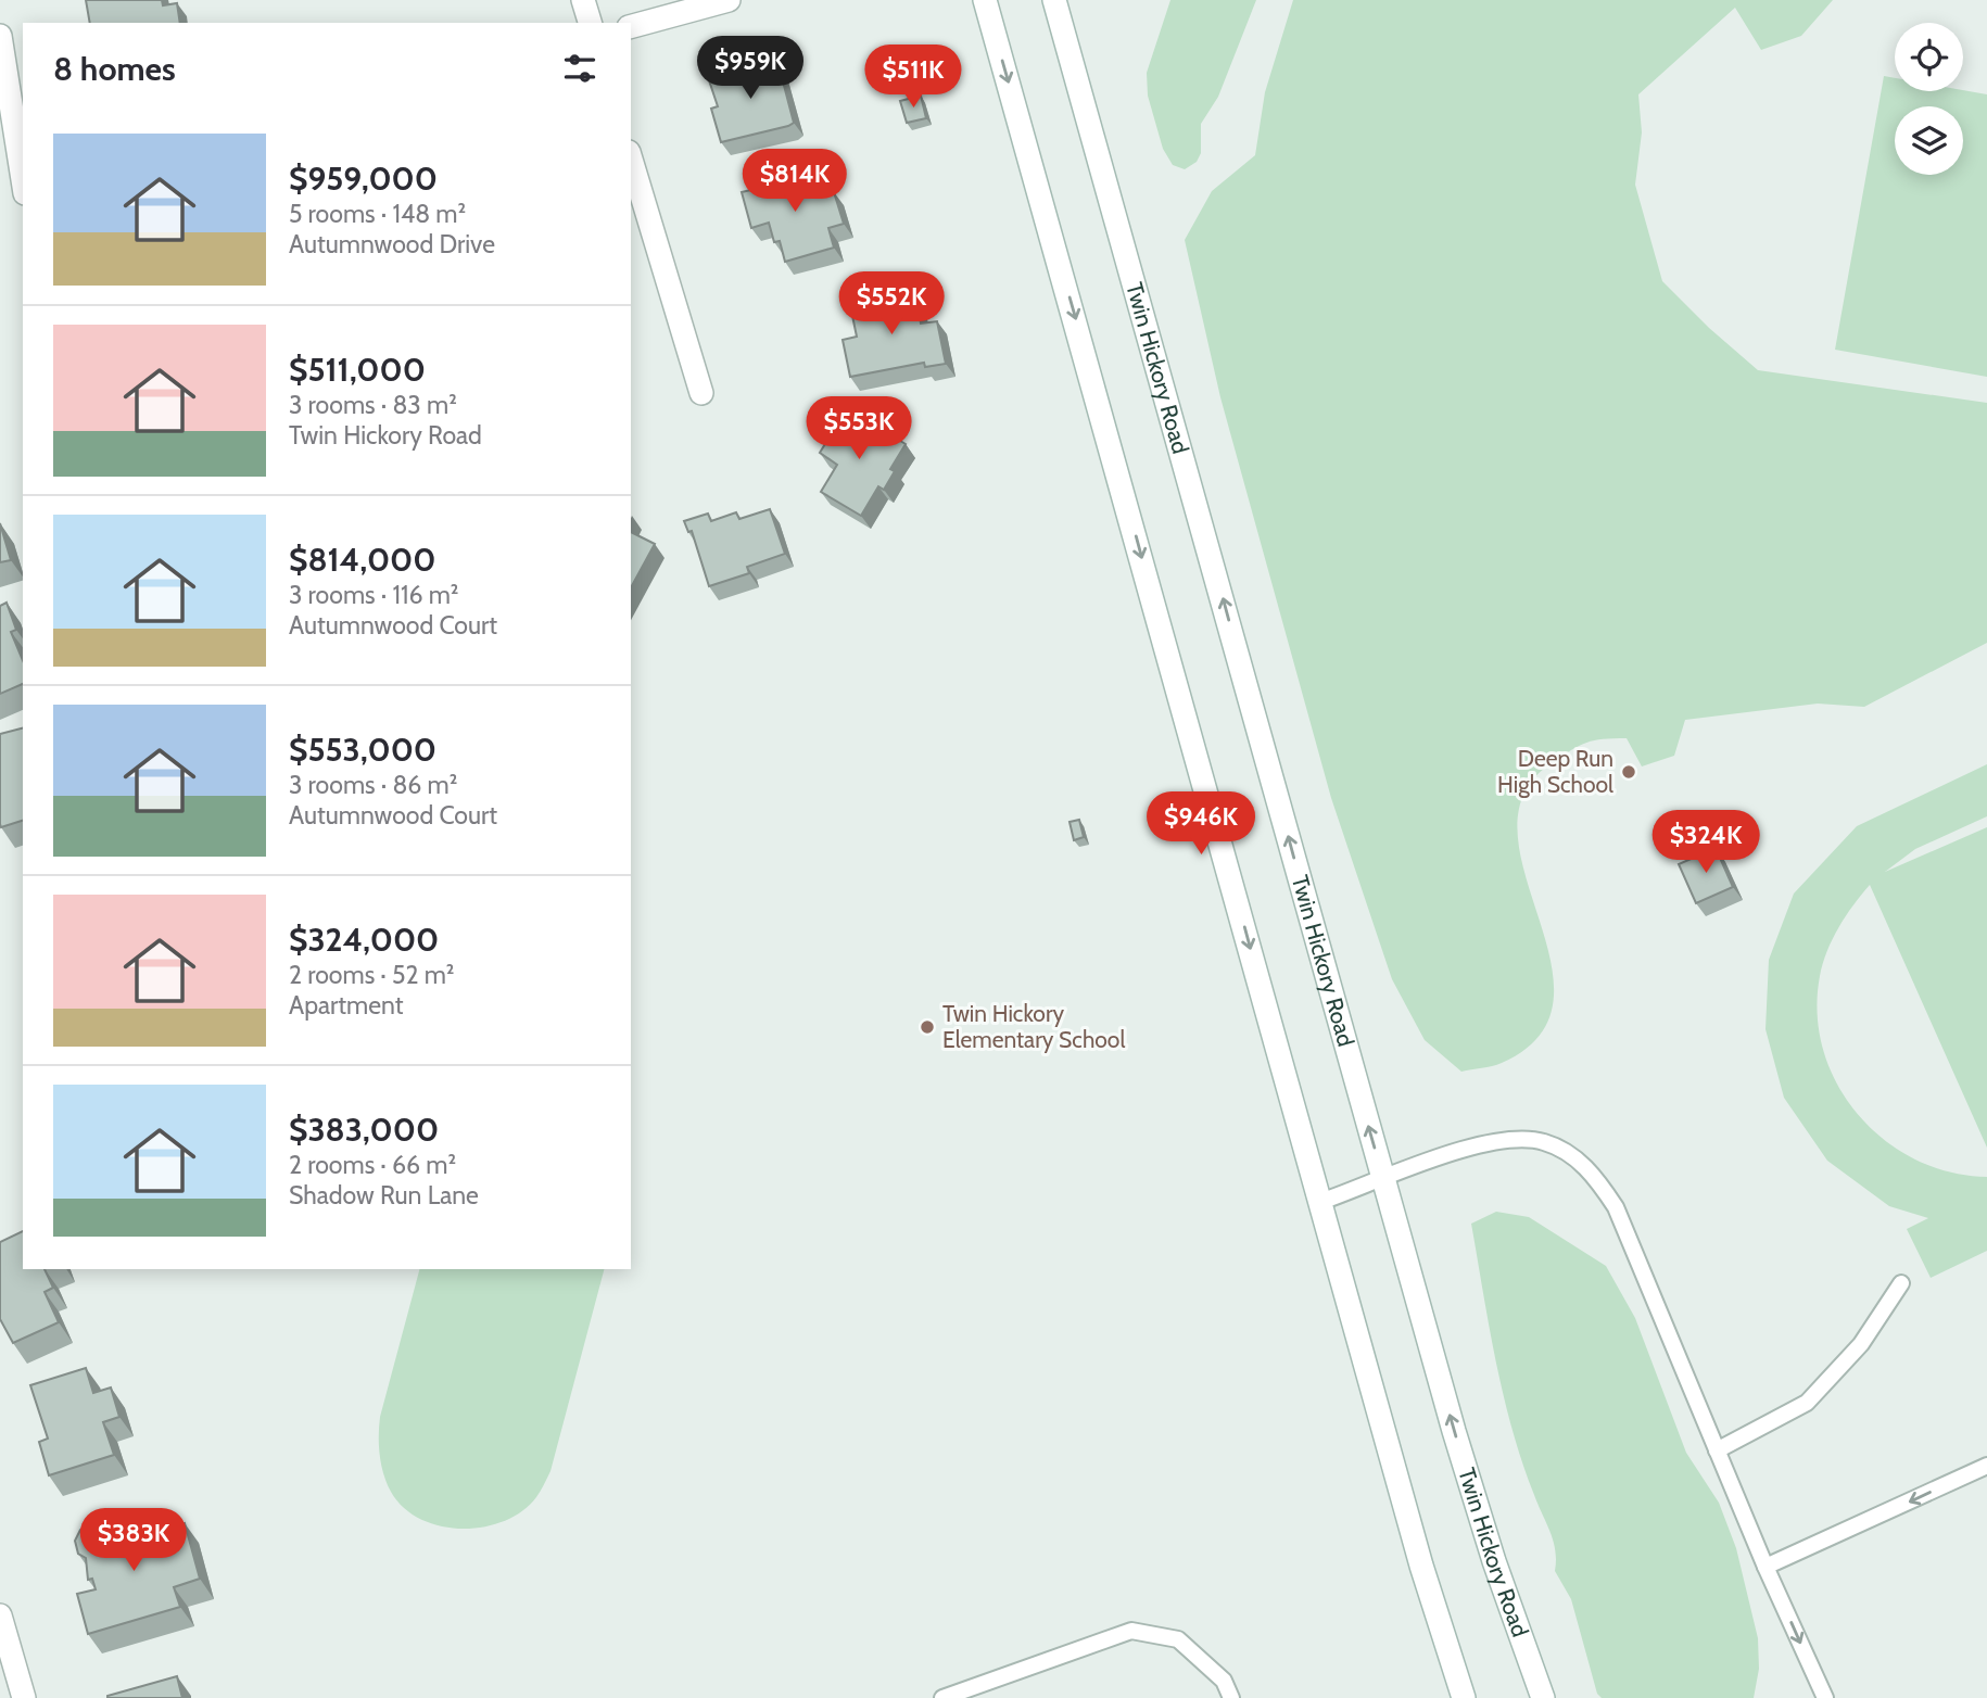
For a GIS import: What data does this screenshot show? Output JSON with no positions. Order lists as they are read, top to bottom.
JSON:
{
  "streets": {
    "main road": ["Twin Hickory Road"]
  },
  "places": ["Deep Run High School", "Twin Hickory Elementary School"],
  "page": {
    "heading": "8 homes",
    "price": [
      "$959K",
      "$511K",
      "$814K",
      "$552K",
      "$553K",
      "$946K",
      "$324K",
      "$383K"
    ],
    "list": [
      {
        "name": "$959,000",
        "note": "5 rooms · 148 m² · Autumnwood Drive"
      },
      {
        "name": "$511,000",
        "note": "3 rooms · 83 m² · Twin Hickory Road"
      },
      {
        "name": "$814,000",
        "note": "3 rooms · 116 m² · Autumnwood Court"
      },
      {
        "name": "$553,000",
        "note": "3 rooms · 86 m² · Autumnwood Court"
      },
      {
        "name": "$324,000",
        "note": "2 rooms · 52 m² · Apartment"
      },
      {
        "name": "$383,000",
        "note": "2 rooms · 66 m² · Shadow Run Lane"
      }
    ]
  }
}
